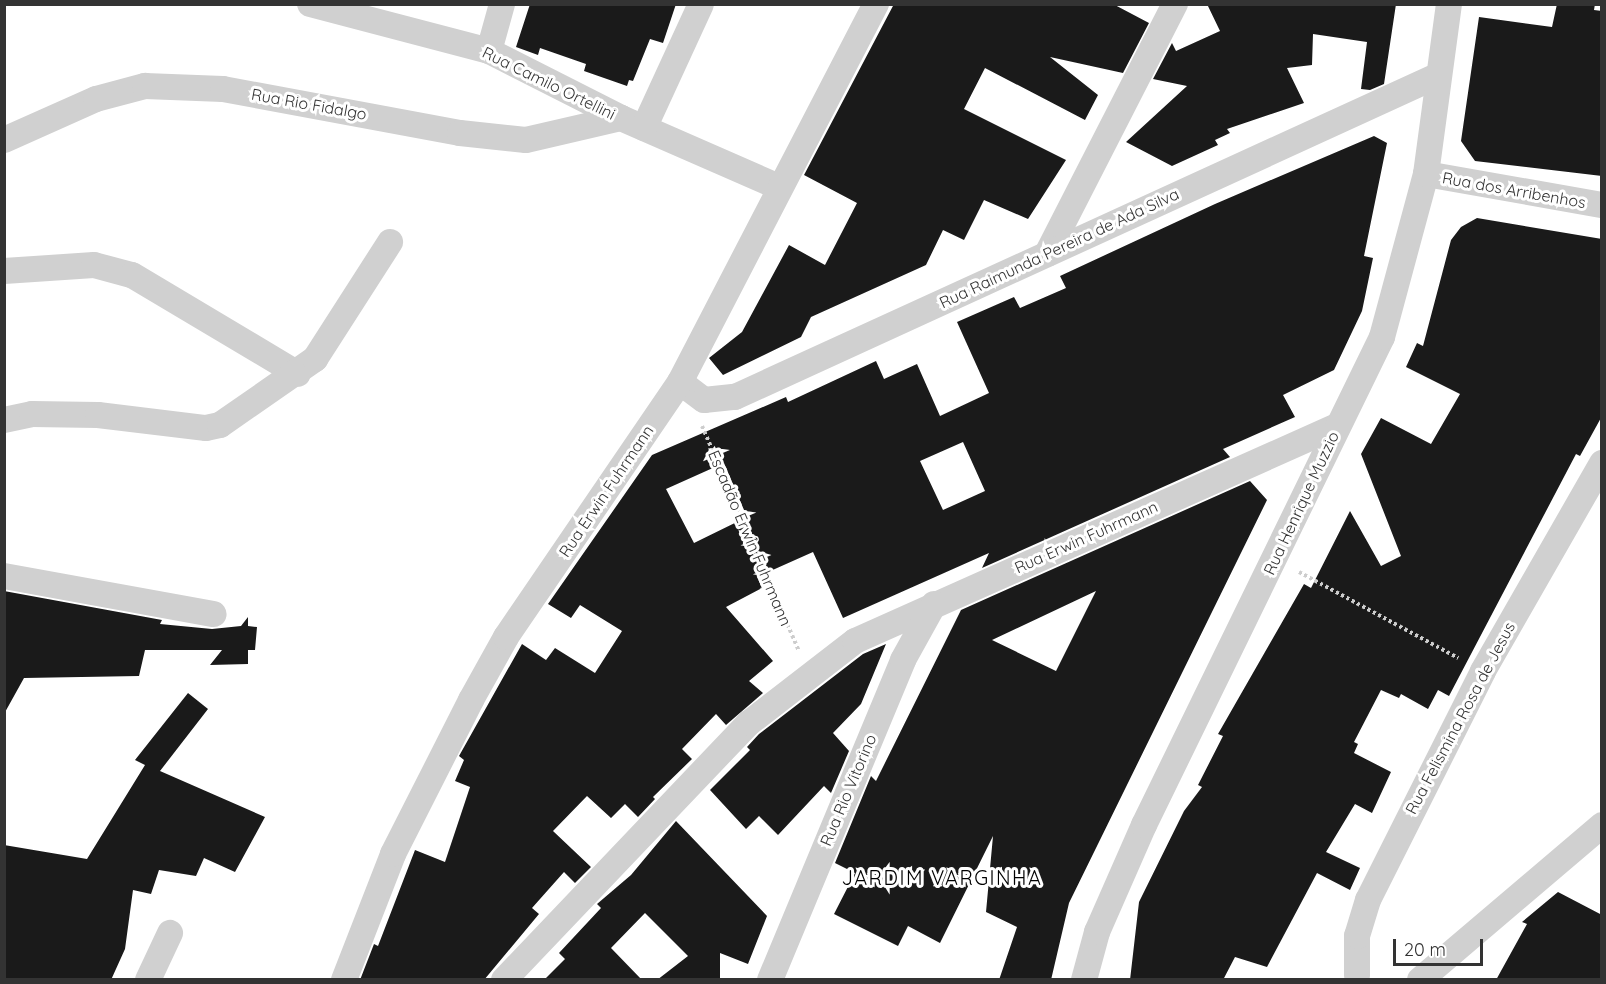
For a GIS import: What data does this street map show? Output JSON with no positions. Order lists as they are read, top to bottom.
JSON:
{
  "streets": {
    "street": [
      "Rua Camilo Ortellini",
      "Rua Rio Fidalgo",
      "Rua dos Arribenhos",
      "Rua Raimunda Pereira de Ada Silva",
      "Rua Erwin Fuhrmann",
      "Rua Henrique Muzzio",
      "Rua Felismina Rosa de Jesus",
      "Rua Rio Vitorino"
    ],
    "path": ["Escadão Erwin Fuhrmann"]
  },
  "crossings": [
    ["Rua Camilo Ortellini", "Rua Rio Fidalgo"],
    ["Rua Camilo Ortellini", "Rua Erwin Fuhrmann"],
    ["Rua dos Arribenhos", "Rua Henrique Muzzio"],
    ["Rua Raimunda Pereira de Ada Silva", "Rua Henrique Muzzio"],
    ["Rua Raimunda Pereira de Ada Silva", "Escadão Erwin Fuhrmann"],
    ["Rua Erwin Fuhrmann", "Rua Henrique Muzzio"],
    ["Rua Erwin Fuhrmann", "Escadão Erwin Fuhrmann"],
    ["Rua Erwin Fuhrmann", "Rua Rio Vitorino"]
  ],
  "districts": ["JARDIM VARGINHA"],
  "scale_bar": "20 m"
}
